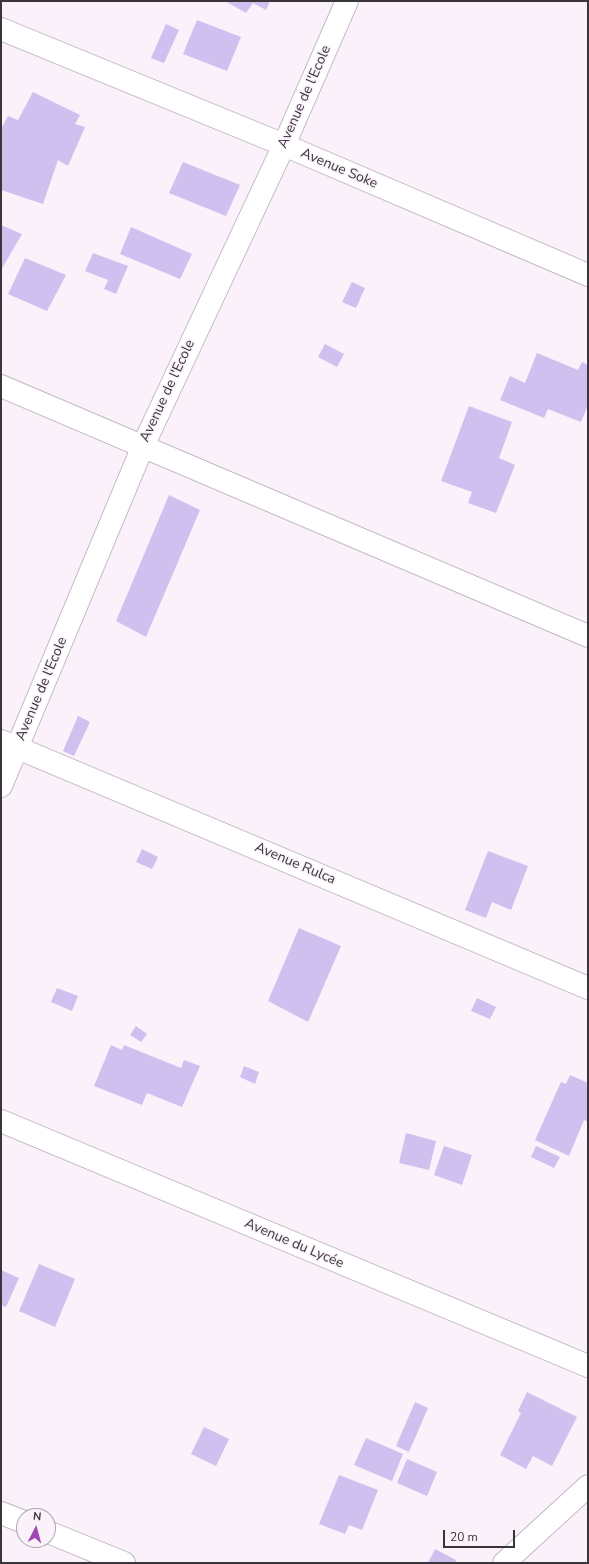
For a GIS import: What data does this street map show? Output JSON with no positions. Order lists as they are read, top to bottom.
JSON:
{
  "streets": {
    "street": [
      "Avenue de l'Ecole",
      "Avenue Soke",
      "Avenue Rulca",
      "Avenue du Lycée"
    ]
  },
  "crossings": [
    ["Avenue de l'Ecole", "Avenue Soke"],
    ["Avenue de l'Ecole", "Avenue Rulca"]
  ],
  "scale_bar": "20 m",
  "north": "top"
}
